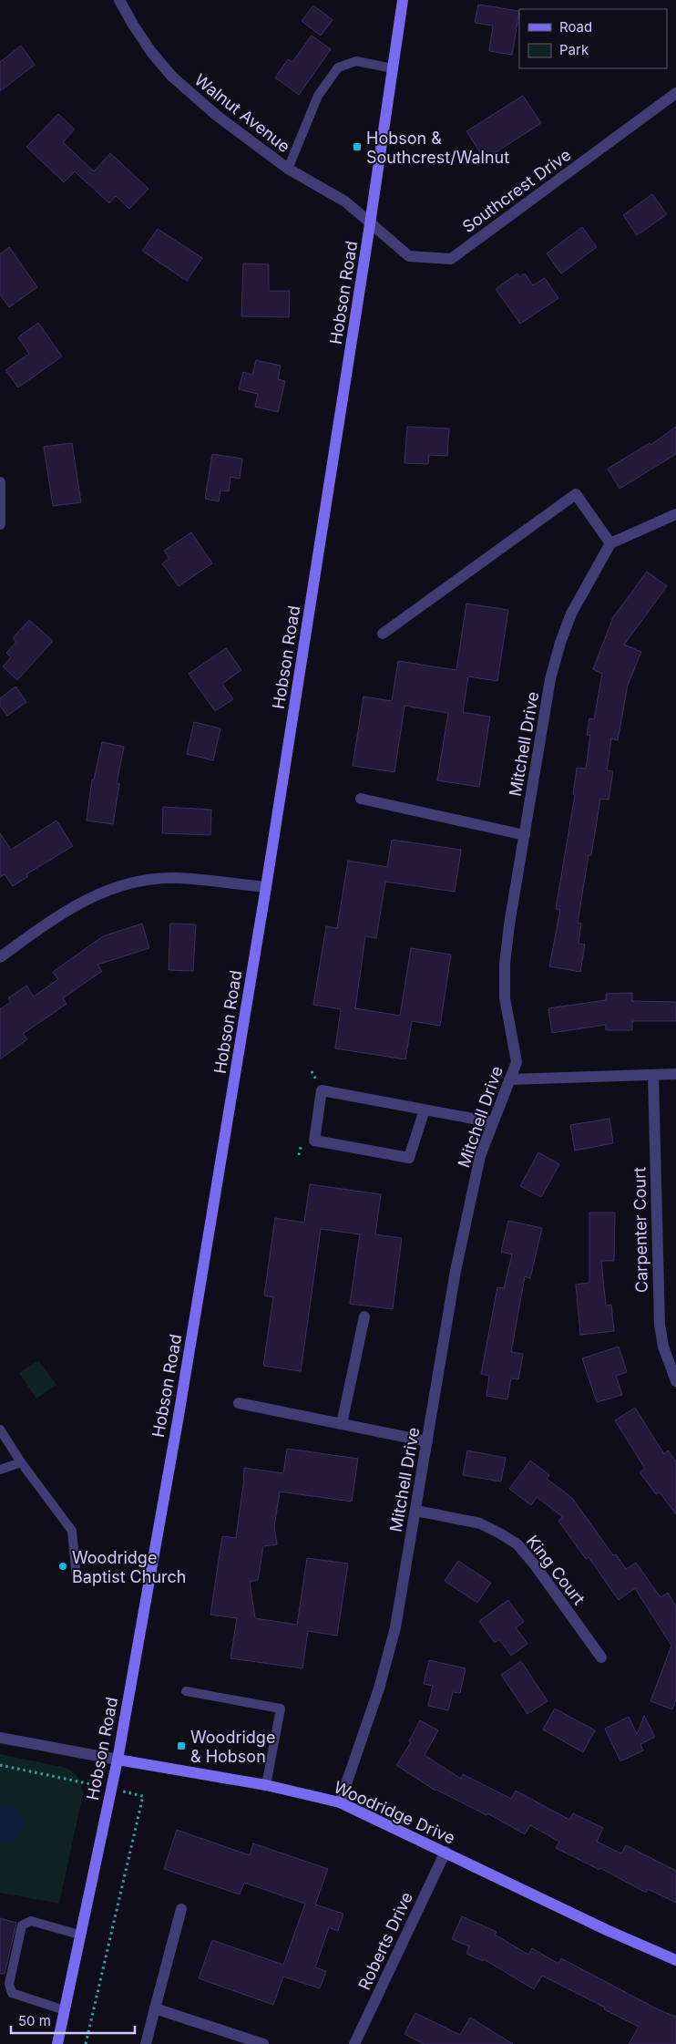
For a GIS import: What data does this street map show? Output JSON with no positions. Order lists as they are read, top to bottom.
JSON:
{
  "streets": {
    "main road": ["Hobson Road", "Woodridge Drive"],
    "street": [
      "Walnut Avenue",
      "Southcrest Drive",
      "Mitchell Drive",
      "Carpenter Court",
      "King Court",
      "Roberts Drive"
    ]
  },
  "crossings": [
    ["Walnut Avenue", "Southcrest Drive"],
    ["Walnut Avenue", "Hobson Road"],
    ["Southcrest Drive", "Hobson Road"],
    ["Hobson Road", "Woodridge Drive"],
    ["Mitchell Drive", "King Court"],
    ["Mitchell Drive", "Woodridge Drive"],
    ["Woodridge Drive", "Roberts Drive"]
  ],
  "places": {
    "transit": ["Hobson & Southcrest/Walnut", "Woodridge & Hobson"],
    "other": ["Woodridge Baptist Church"]
  },
  "legend": ["Road", "Park"],
  "scale_bar": "50 m"
}
